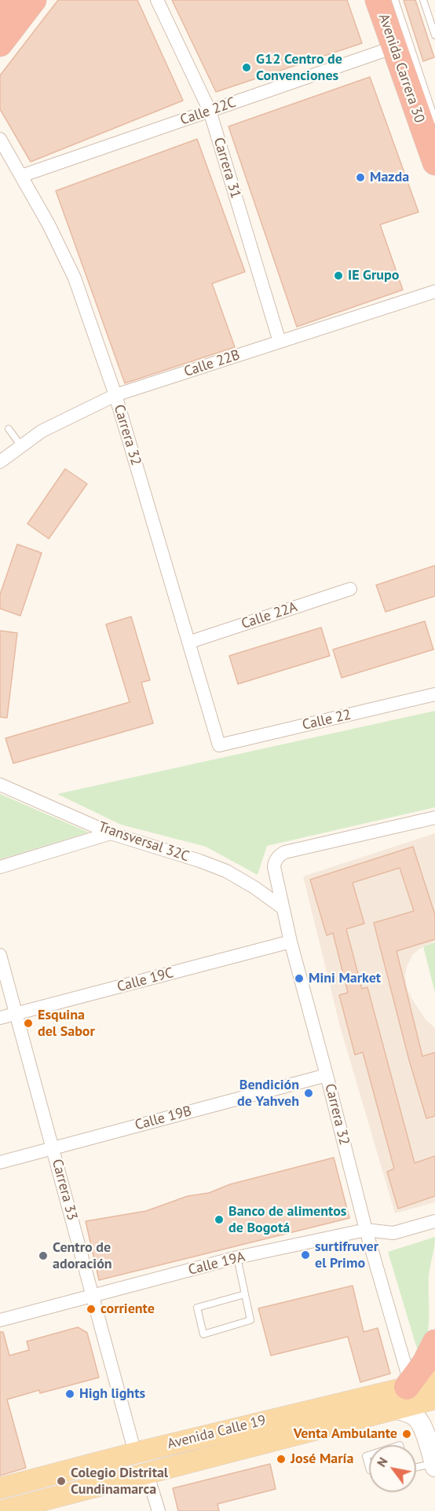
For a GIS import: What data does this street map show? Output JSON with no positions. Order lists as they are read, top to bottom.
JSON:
{
  "streets": {
    "highway": ["Avenida Carrera 30"],
    "main road": ["Avenida Calle 19"],
    "street": [
      "Calle 22C",
      "Carrera 31",
      "Calle 22B",
      "Carrera 32",
      "Calle 22A",
      "Calle 22",
      "Transversal 32C",
      "Calle 19C",
      "Calle 19B",
      "Carrera 33",
      "Calle 19A"
    ]
  },
  "crossings": [
    ["Avenida Carrera 30", "Calle 22C"],
    ["Calle 22C", "Carrera 31"],
    ["Calle 22C", "Carrera 32"],
    ["Carrera 31", "Calle 22B"],
    ["Calle 22B", "Carrera 32"],
    ["Carrera 32", "Calle 22A"],
    ["Carrera 32", "Calle 22"],
    ["Carrera 32", "Transversal 32C"],
    ["Carrera 32", "Calle 19C"],
    ["Carrera 32", "Calle 19B"],
    ["Carrera 32", "Calle 19A"],
    ["Carrera 32", "Avenida Calle 19"],
    ["Calle 19C", "Carrera 33"],
    ["Calle 19B", "Carrera 33"],
    ["Carrera 33", "Calle 19A"],
    ["Carrera 33", "Avenida Calle 19"]
  ],
  "places": [
    "G12 Centro de Convenciones",
    "Mazda",
    "IE Grupo",
    "Mini Market",
    "Esquina del Sabor",
    "Bendición de Yahveh",
    "Banco de alimentos de Bogotá",
    "surtifruver el Primo",
    "Centro de adoración",
    "corriente",
    "High lights",
    "Venta Ambulante",
    "José María",
    "Colegio Distrital Cundinamarca"
  ],
  "north": "top left"
}
